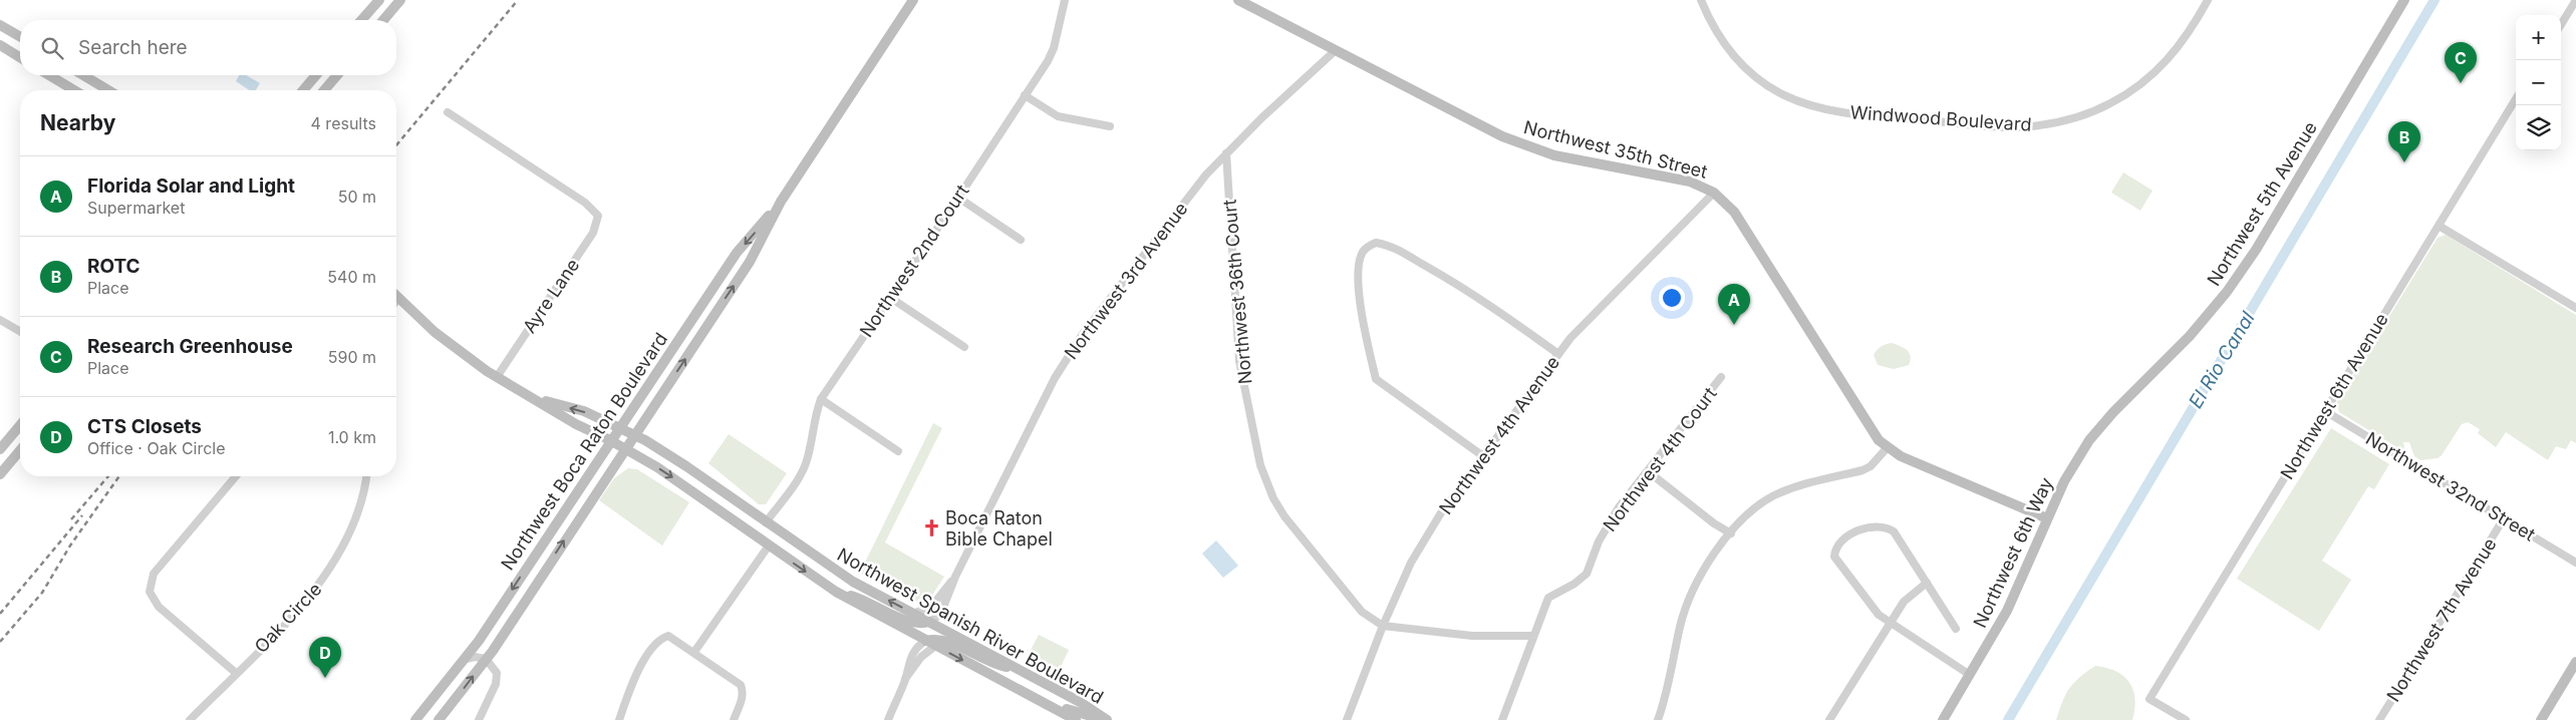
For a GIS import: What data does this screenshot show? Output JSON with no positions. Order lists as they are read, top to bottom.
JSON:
{
  "streets": {
    "street": [
      "Windwood Boulevard",
      "Northwest 35th Street",
      "Northwest 5th Avenue",
      "Northwest 2nd Court",
      "Northwest 3rd Avenue",
      "Northwest 36th Court",
      "Ayre Lane",
      "Northwest 6th Avenue",
      "Northwest 4th Avenue",
      "Northwest Boca Raton Boulevard",
      "Northwest 4th Court",
      "Northwest 32nd Street",
      "Northwest 6th Way",
      "Oak Circle",
      "Northwest 7th Avenue",
      "Northwest Spanish River Boulevard"
    ]
  },
  "crossings": [
    ["Northwest 35th Street", "Northwest 3rd Avenue"],
    ["Northwest 35th Street", "Northwest 4th Avenue"],
    ["Northwest 35th Street", "Northwest 6th Way"],
    ["Northwest 5th Avenue", "Northwest 6th Way"],
    ["Northwest 2nd Court", "Northwest Spanish River Boulevard"],
    ["Northwest 3rd Avenue", "Northwest 36th Court"],
    ["Northwest 3rd Avenue", "Northwest Spanish River Boulevard"],
    ["Northwest 36th Court", "Northwest 4th Avenue"],
    ["Ayre Lane", "Northwest Spanish River Boulevard"],
    ["Northwest 6th Avenue", "Northwest 32nd Street"],
    ["Northwest Boca Raton Boulevard", "Northwest Spanish River Boulevard"],
    ["Northwest 32nd Street", "Northwest 7th Avenue"]
  ],
  "water": ["El Rio Canal"],
  "places": {
    "church": ["Boca Raton Bible Chapel"]
  },
  "page": {
    "map_buttons": ["+", "−"],
    "search": "Search here",
    "pins": [
      "C",
      "B",
      "A",
      "D"
    ],
    "heading": ["Nearby", "4 results"],
    "list": [
      {
        "mark": "A",
        "name": "Florida Solar and Light",
        "note": "Supermarket",
        "value": "50 m"
      },
      {
        "mark": "B",
        "name": "ROTC",
        "note": "Place",
        "value": "540 m"
      },
      {
        "mark": "C",
        "name": "Research Greenhouse",
        "note": "Place",
        "value": "590 m"
      },
      {
        "mark": "D",
        "name": "CTS Closets",
        "note": "Office · Oak Circle",
        "value": "1.0 km"
      }
    ]
  }
}
